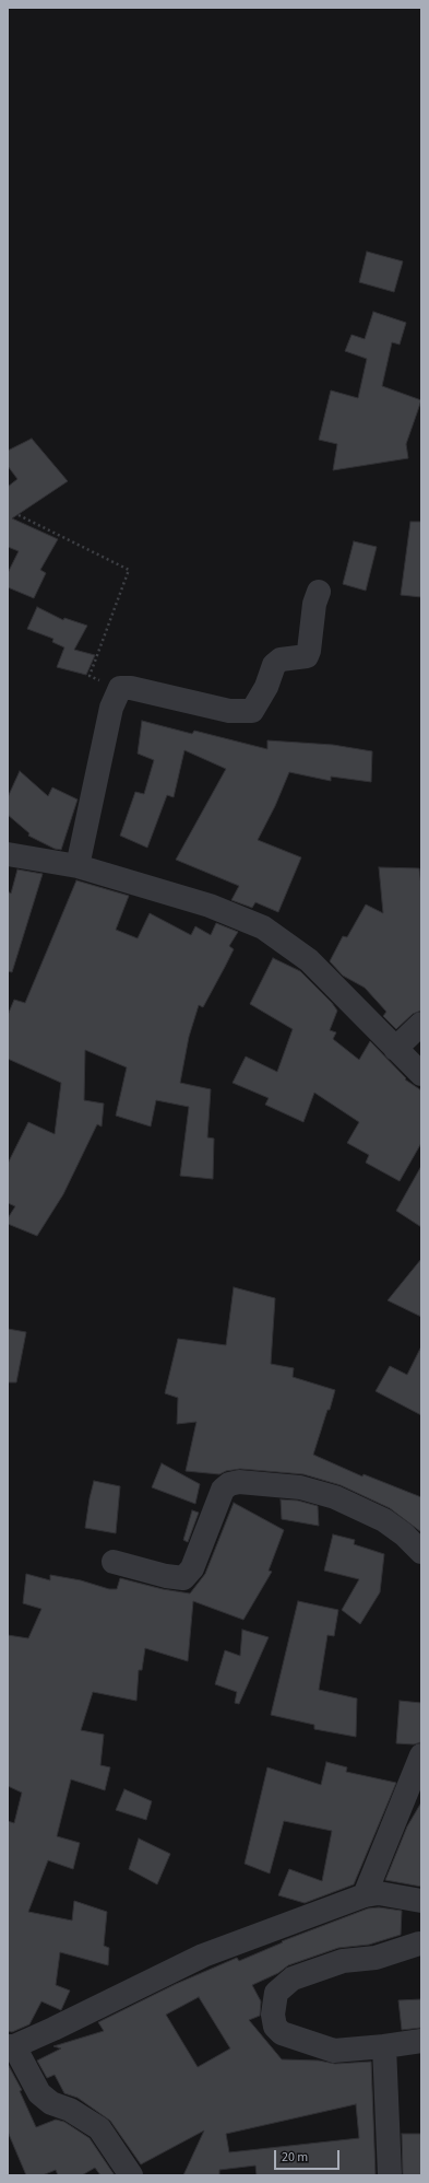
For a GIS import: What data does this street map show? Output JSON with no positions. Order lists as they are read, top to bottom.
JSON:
{
  "scale_bar": "20 m"
}
